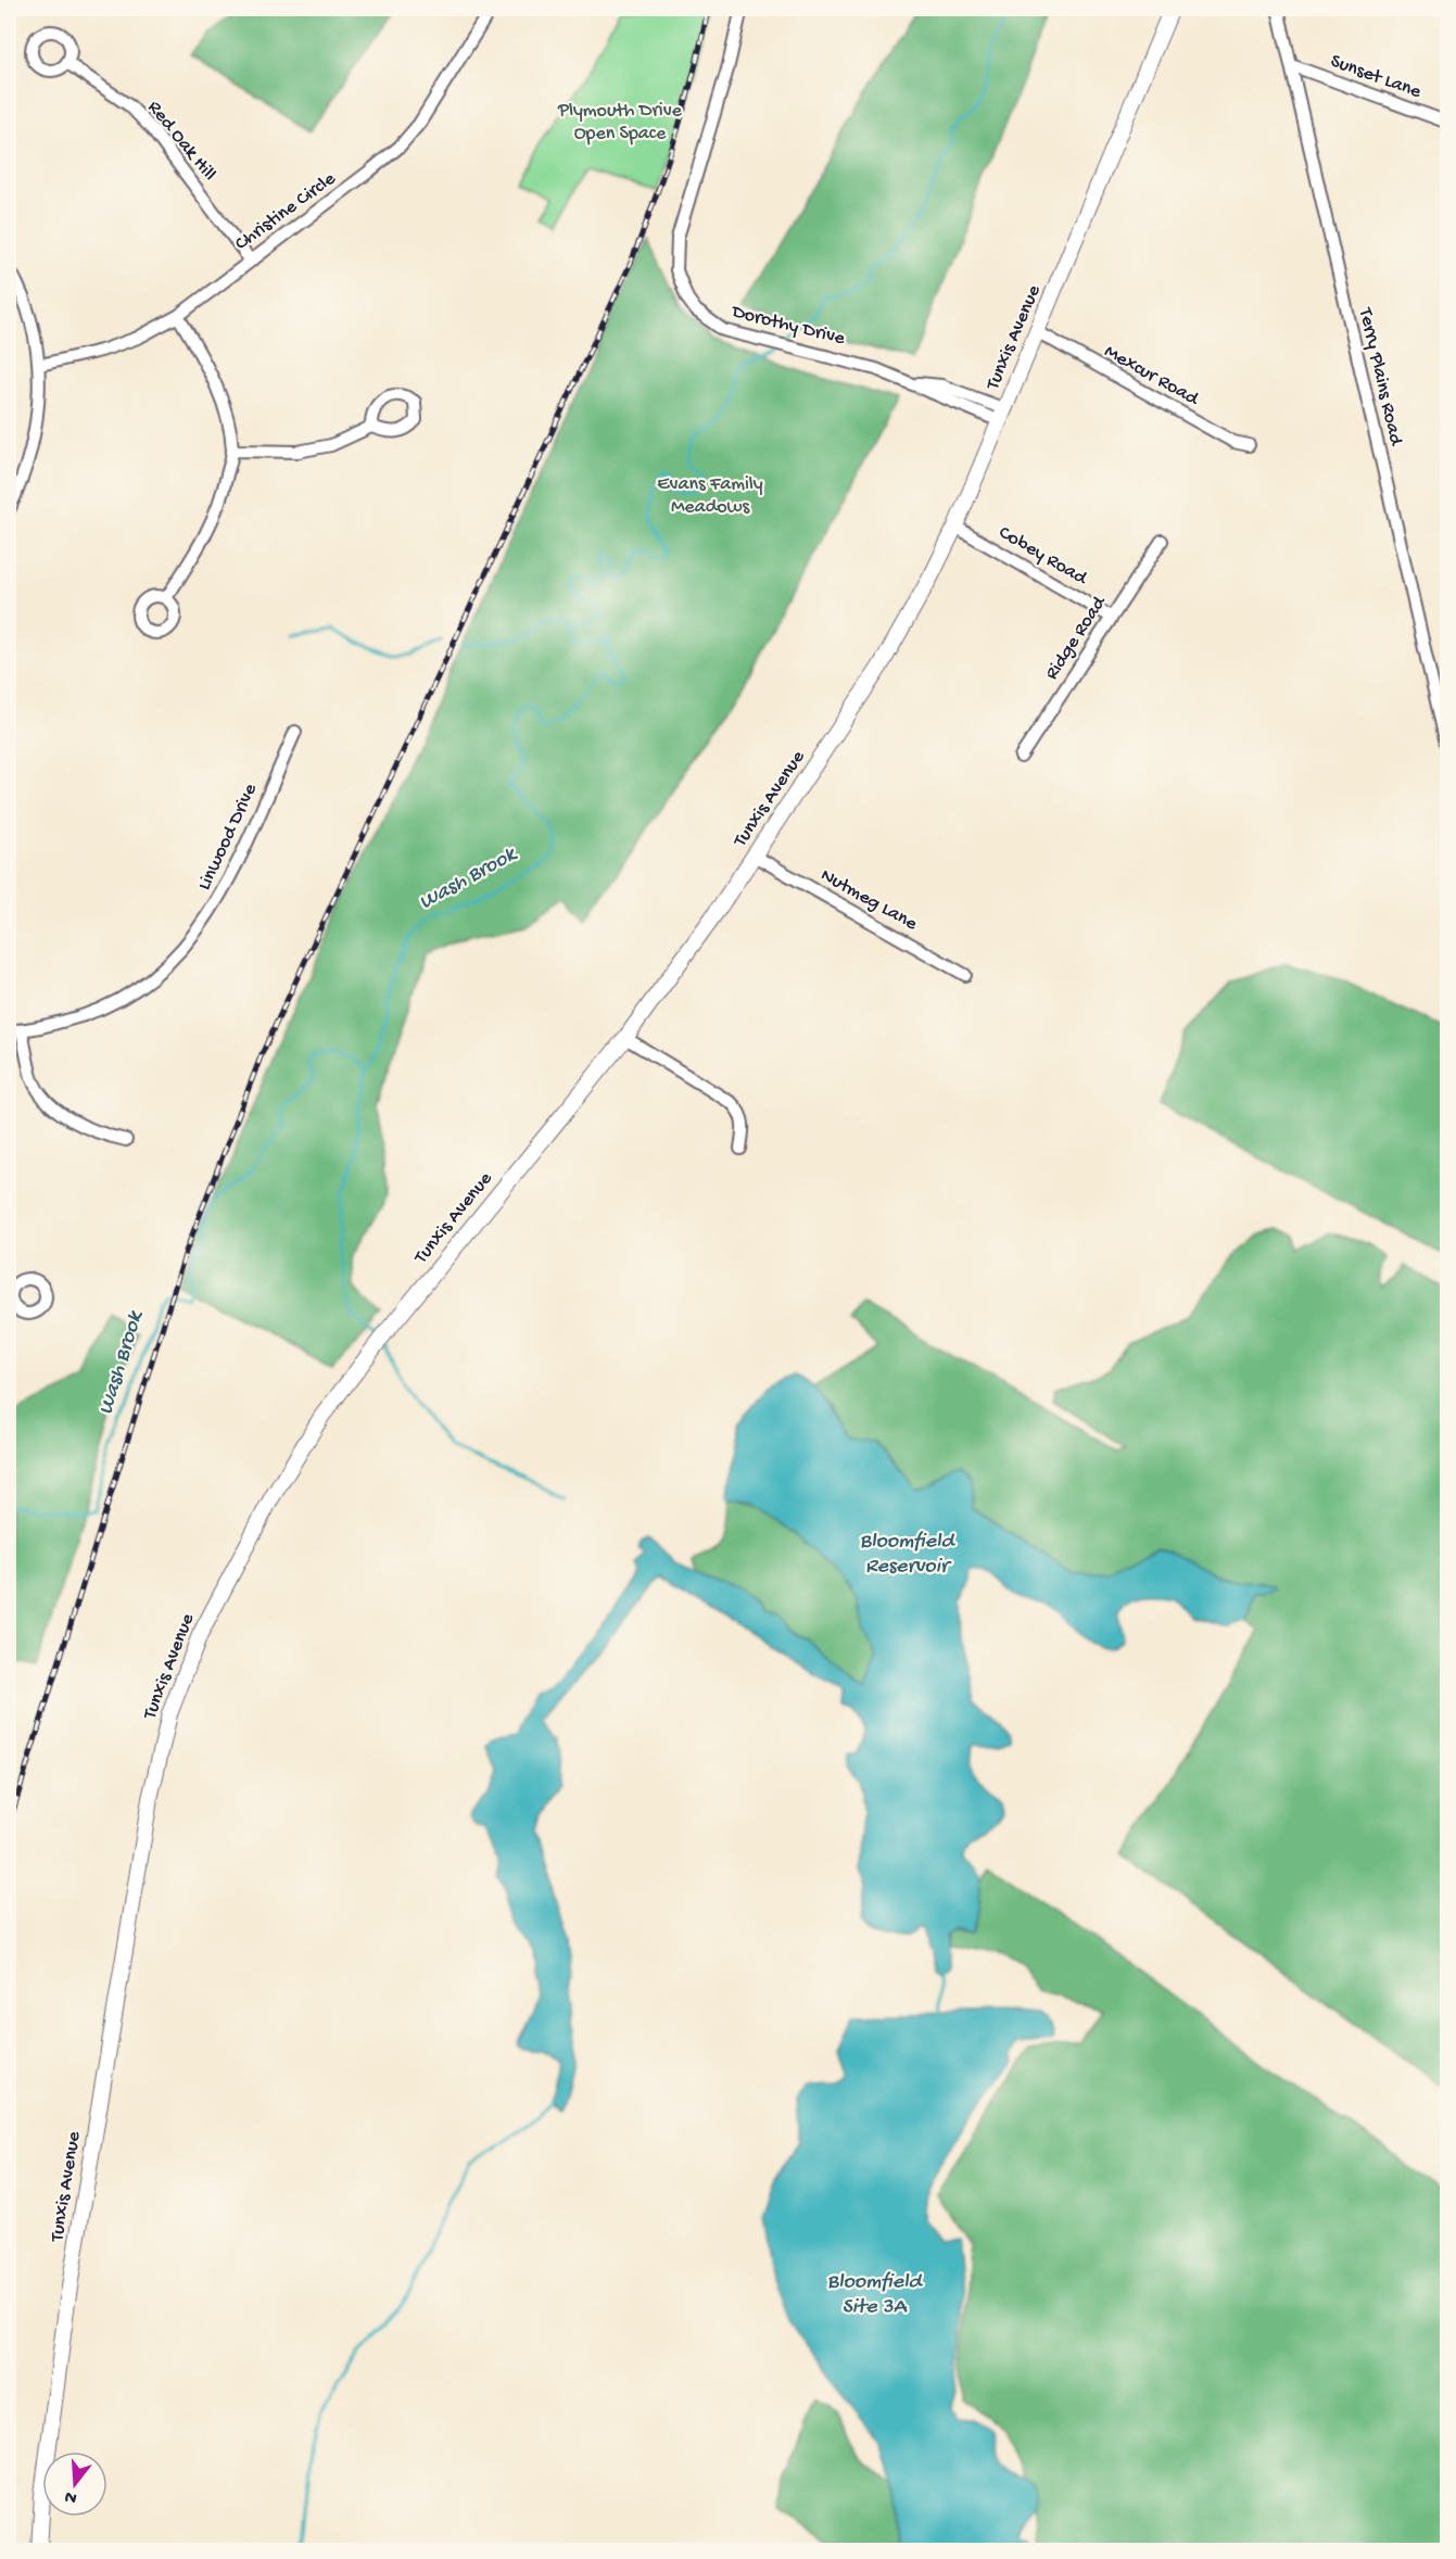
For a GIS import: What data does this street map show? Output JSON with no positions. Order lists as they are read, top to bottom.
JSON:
{
  "streets": {
    "main road": ["Tunxis Avenue"],
    "street": [
      "Sunset Lane",
      "Red Oak Hill",
      "Christine Circle",
      "Dorothy Drive",
      "Mexcur Road",
      "Terry Plains Road",
      "Cobey Road",
      "Ridge Road",
      "Linwood Drive",
      "Nutmeg Lane"
    ]
  },
  "crossings": [
    ["Sunset Lane", "Terry Plains Road"],
    ["Red Oak Hill", "Christine Circle"],
    ["Dorothy Drive", "Tunxis Avenue"],
    ["Tunxis Avenue", "Mexcur Road"],
    ["Tunxis Avenue", "Cobey Road"],
    ["Tunxis Avenue", "Nutmeg Lane"],
    ["Cobey Road", "Ridge Road"]
  ],
  "water": ["Wash Brook", "Bloomfield Reservoir", "Bloomfield Site 3A"],
  "parks": ["Plymouth Drive Open Space", "Evans Family Meadows"],
  "north": "bottom"
}
